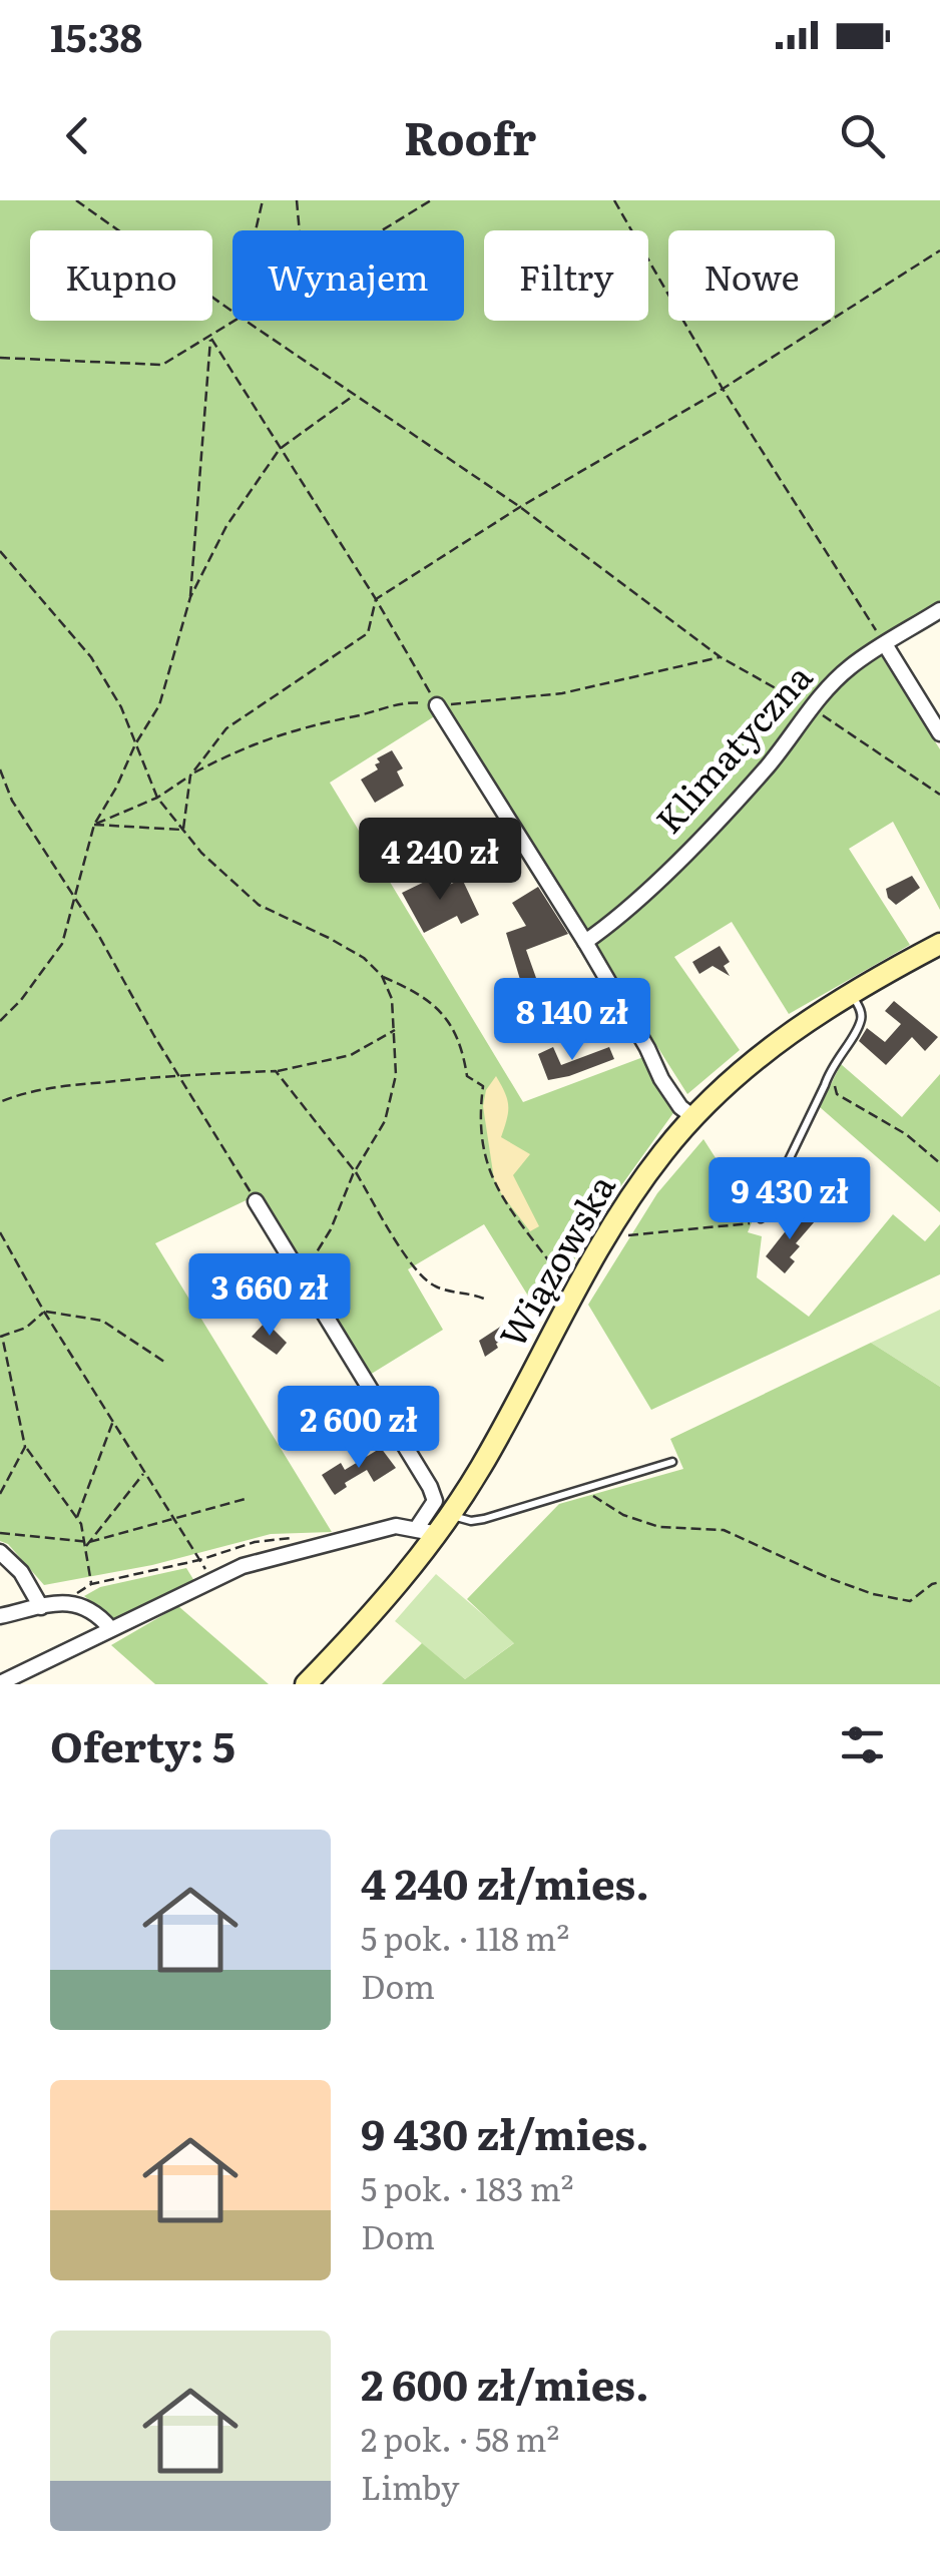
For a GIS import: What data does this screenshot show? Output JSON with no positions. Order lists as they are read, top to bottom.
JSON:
{
  "streets": {
    "main road": ["Wiązowska"],
    "street": ["Klimatyczna"]
  },
  "page": {
    "status": "15:38",
    "header": "Roofr",
    "chip": [
      "Kupno",
      "Wynajem",
      "Filtry",
      "Nowe"
    ],
    "price": [
      "4 240 zł",
      "8 140 zł",
      "9 430 zł",
      "3 660 zł",
      "2 600 zł"
    ],
    "heading": "Oferty: 5",
    "list": [
      {
        "name": "4 240 zł/mies.",
        "note": "5 pok. · 118 m² · Dom"
      },
      {
        "name": "9 430 zł/mies.",
        "note": "5 pok. · 183 m² · Dom"
      },
      {
        "name": "2 600 zł/mies.",
        "note": "2 pok. · 58 m² · Limby"
      }
    ]
  }
}
